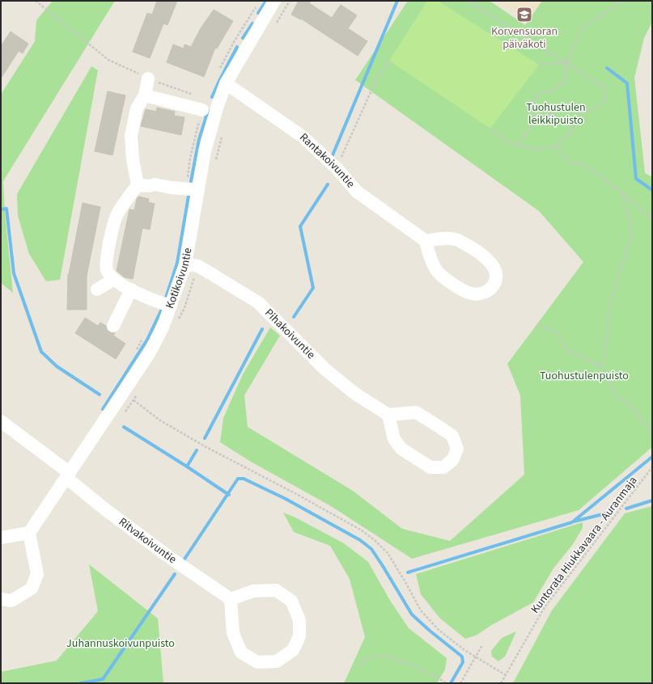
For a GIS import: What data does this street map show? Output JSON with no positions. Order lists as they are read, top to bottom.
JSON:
{
  "streets": {
    "street": [
      "Rantakoivuntie",
      "Kotikoivuntie",
      "Pihakoivuntie",
      "Ritvakoivuntie"
    ],
    "path": ["Kuntorata Hiukkavaara - Auranmaja"]
  },
  "crossings": [
    ["Rantakoivuntie", "Kotikoivuntie"],
    ["Kotikoivuntie", "Pihakoivuntie"],
    ["Kotikoivuntie", "Ritvakoivuntie"]
  ],
  "parks": ["Tuohustulen leikkipuisto", "Tuohustulenpuisto", "Juhannuskoivunpuisto"],
  "places": {
    "school or university": ["Korvensuoran päiväkoti"]
  }
}
